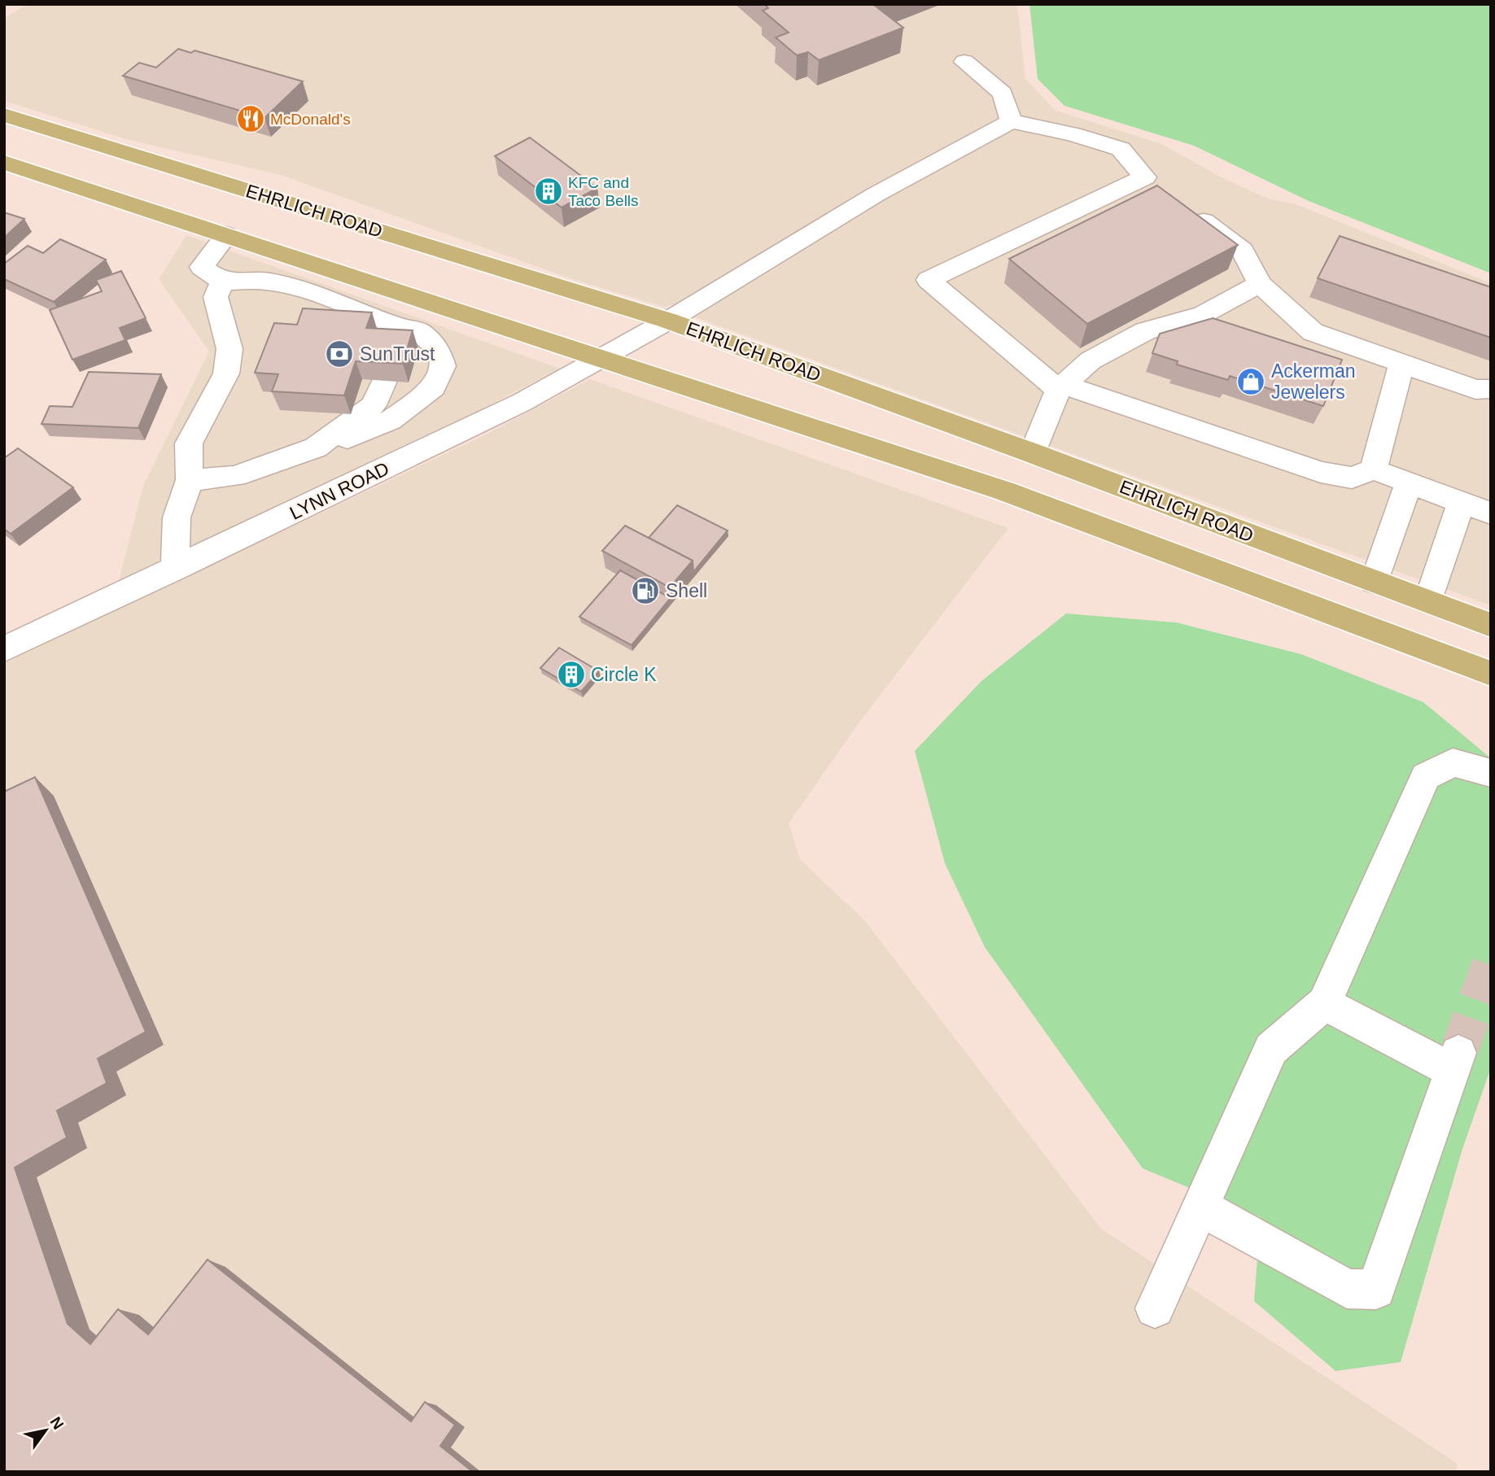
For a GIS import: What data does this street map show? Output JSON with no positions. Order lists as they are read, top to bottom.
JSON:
{
  "streets": {
    "main road": ["EHRLICH ROAD"],
    "street": ["LYNN ROAD"]
  },
  "crossings": [
    ["EHRLICH ROAD", "LYNN ROAD"]
  ],
  "places": {
    "restaurant": ["McDonald's"],
    "building": ["KFC and Taco Bells", "Circle K"],
    "bank": ["SunTrust"],
    "shop": ["Ackerman Jewelers"],
    "fuel station": ["Shell"]
  },
  "north": "top right"
}
